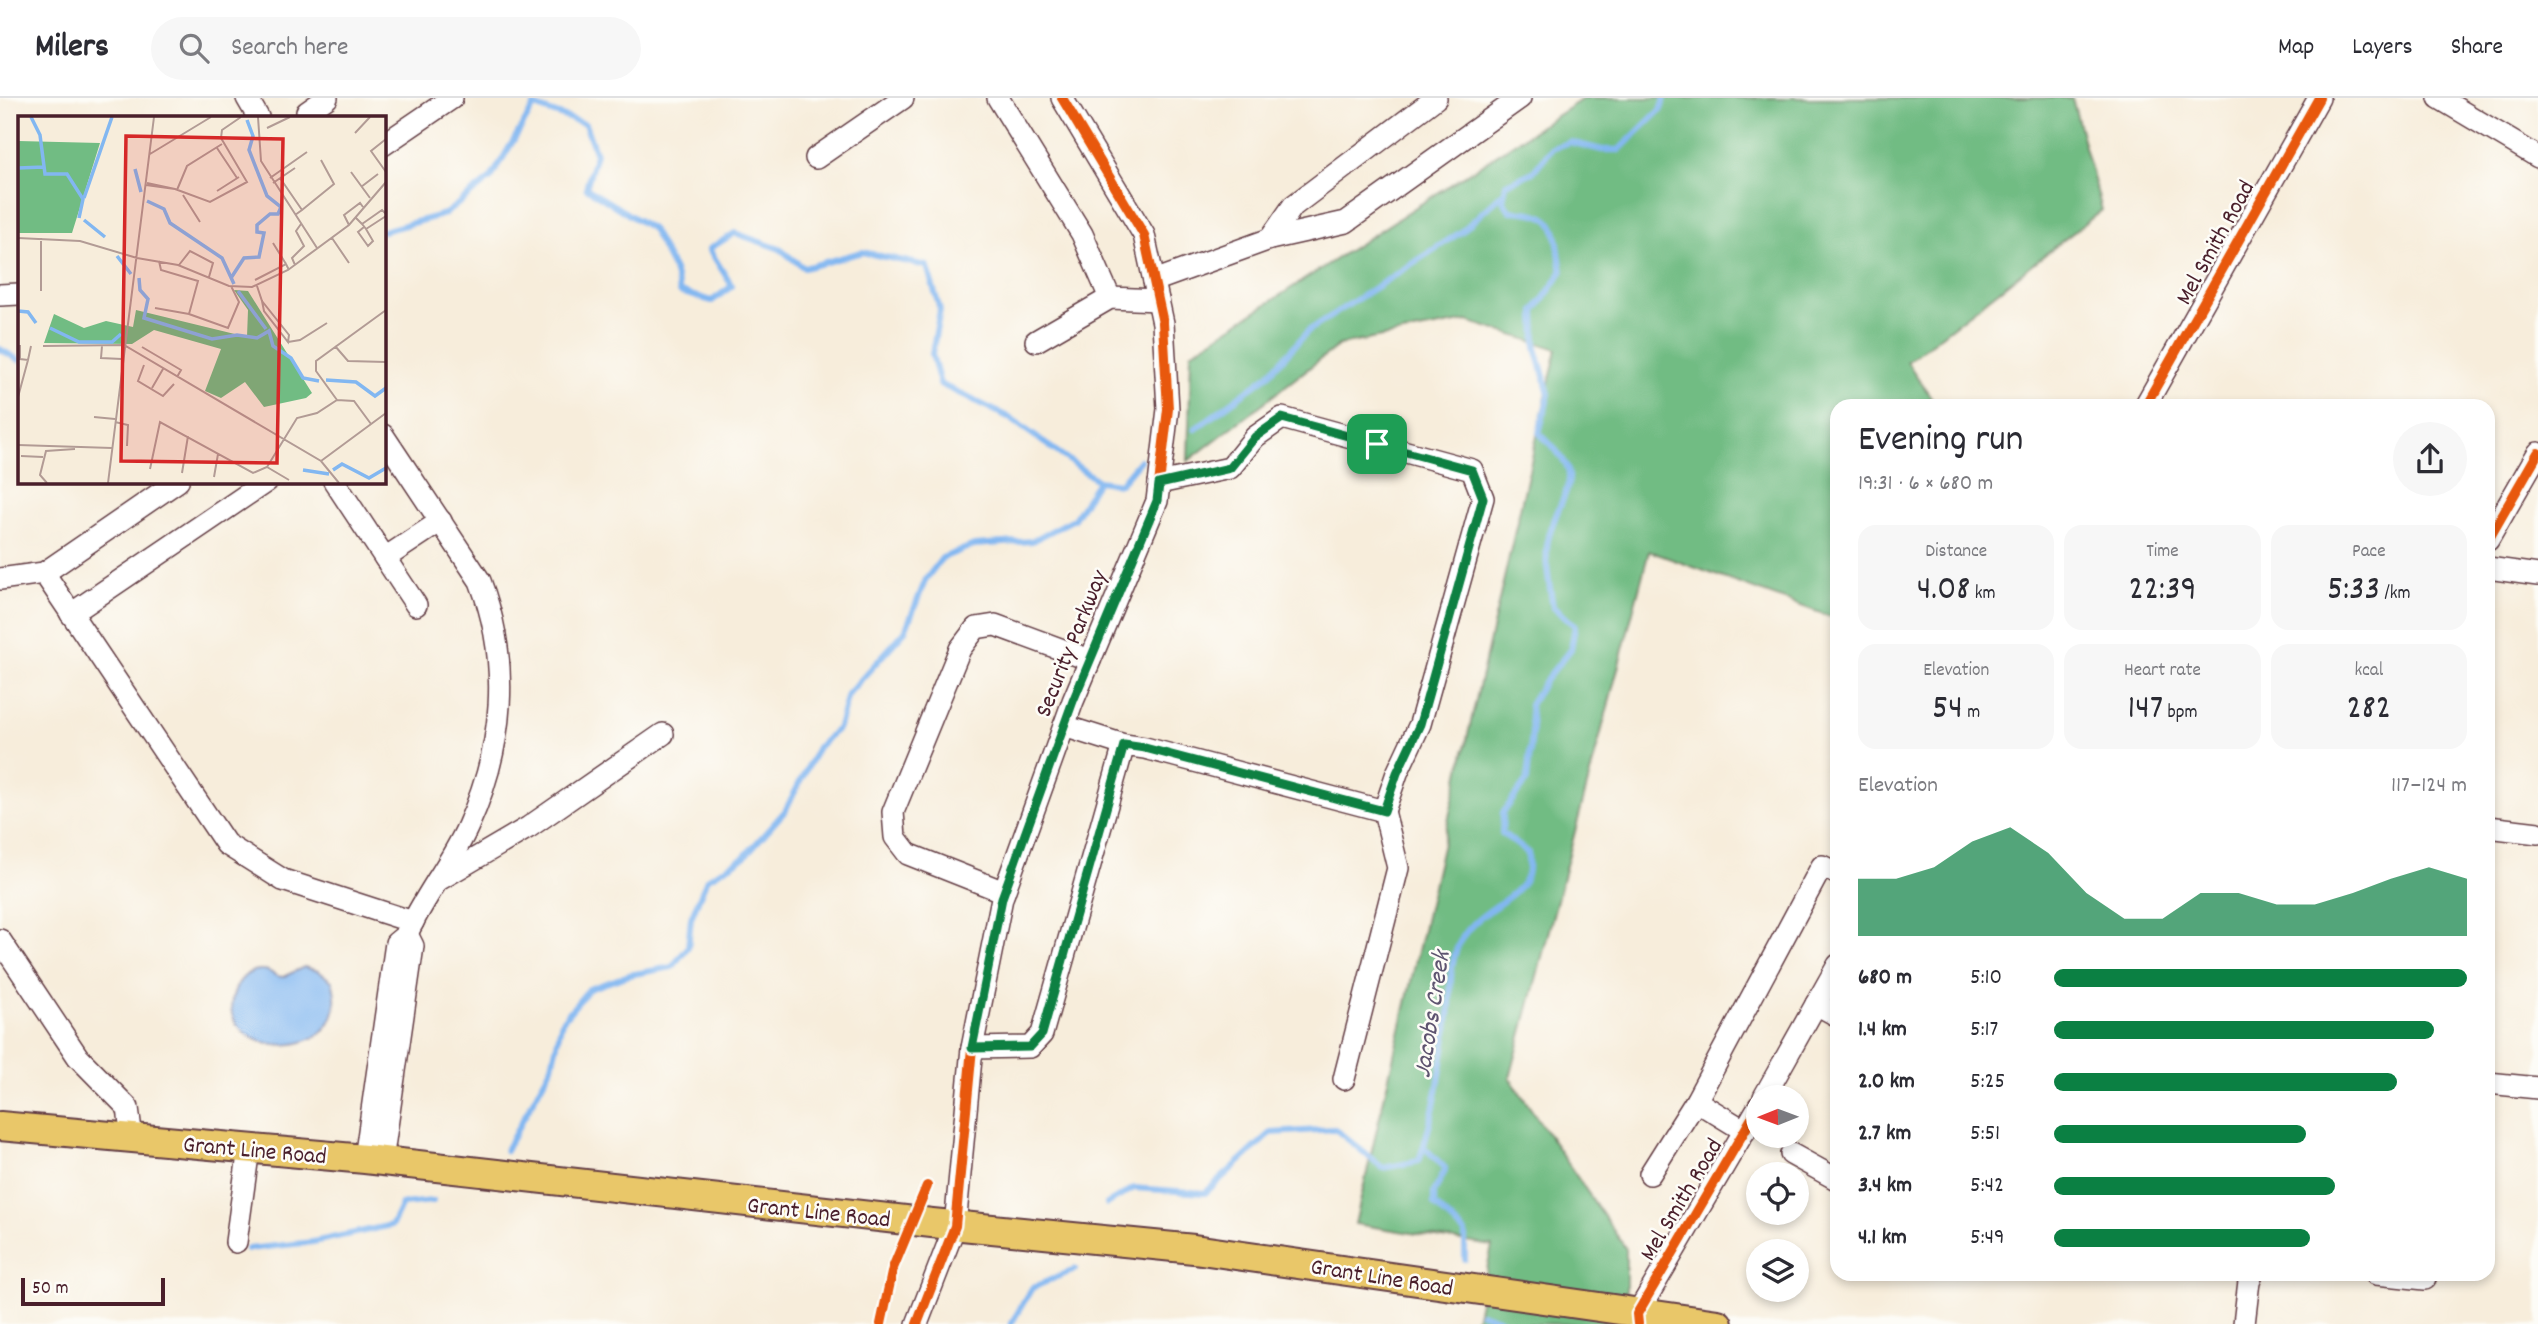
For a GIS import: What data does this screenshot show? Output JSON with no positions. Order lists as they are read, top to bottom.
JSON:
{
  "streets": {
    "main road": ["Grant Line Road"],
    "street": ["Mel Smith Road", "Security Parkway"]
  },
  "crossings": [
    ["Mel Smith Road", "Grant Line Road"],
    ["Security Parkway", "Grant Line Road"]
  ],
  "water": ["Jacobs Creek"],
  "scale_bar": "50 m",
  "north": "left",
  "page": {
    "header": "Milers",
    "search": "Search here",
    "nav": ["Map", "Layers", "Share"],
    "heading": ["Evening run", "19:31 · 6 × 680 m"],
    "stats": [
      ["Distance", "4.08 km"],
      ["Time", "22:39"],
      ["Pace", "5:33 /km"],
      ["Elevation", "54 m"],
      ["Heart rate", "147 bpm"],
      ["kcal", "282"]
    ],
    "chart": ["Elevation", "117–124 m"],
    "list": [
      {
        "name": "680 m",
        "note": "5:10"
      },
      {
        "name": "1.4 km",
        "note": "5:17"
      },
      {
        "name": "2.0 km",
        "note": "5:25"
      },
      {
        "name": "2.7 km",
        "note": "5:51"
      },
      {
        "name": "3.4 km",
        "note": "5:42"
      },
      {
        "name": "4.1 km",
        "note": "5:49"
      }
    ],
    "scale": "50 m"
  }
}
